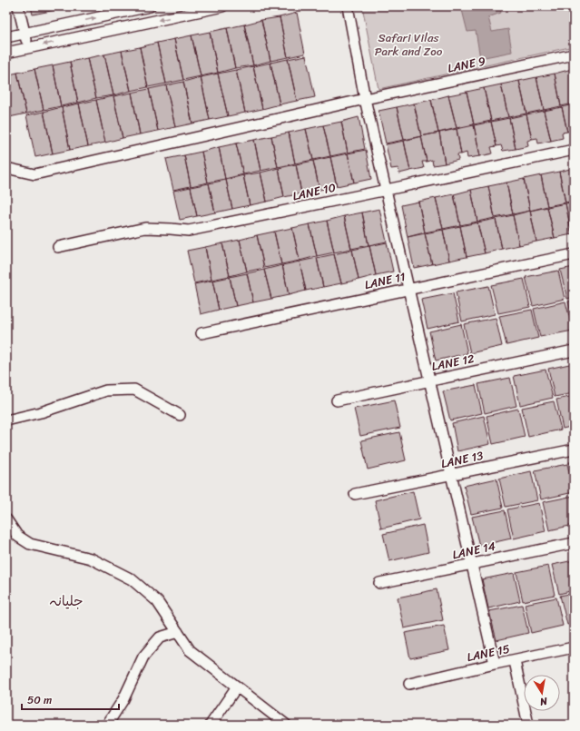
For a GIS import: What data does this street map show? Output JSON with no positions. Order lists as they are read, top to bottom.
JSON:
{
  "streets": {
    "street": [
      "LANE 9",
      "LANE 10",
      "LANE 11",
      "LANE 12",
      "LANE 13",
      "LANE 14",
      "LANE 15"
    ]
  },
  "districts": ["جلیانہ"],
  "parks": ["Safari Vilas Park and Zoo"],
  "scale_bar": "50 m",
  "north": "bottom"
}
